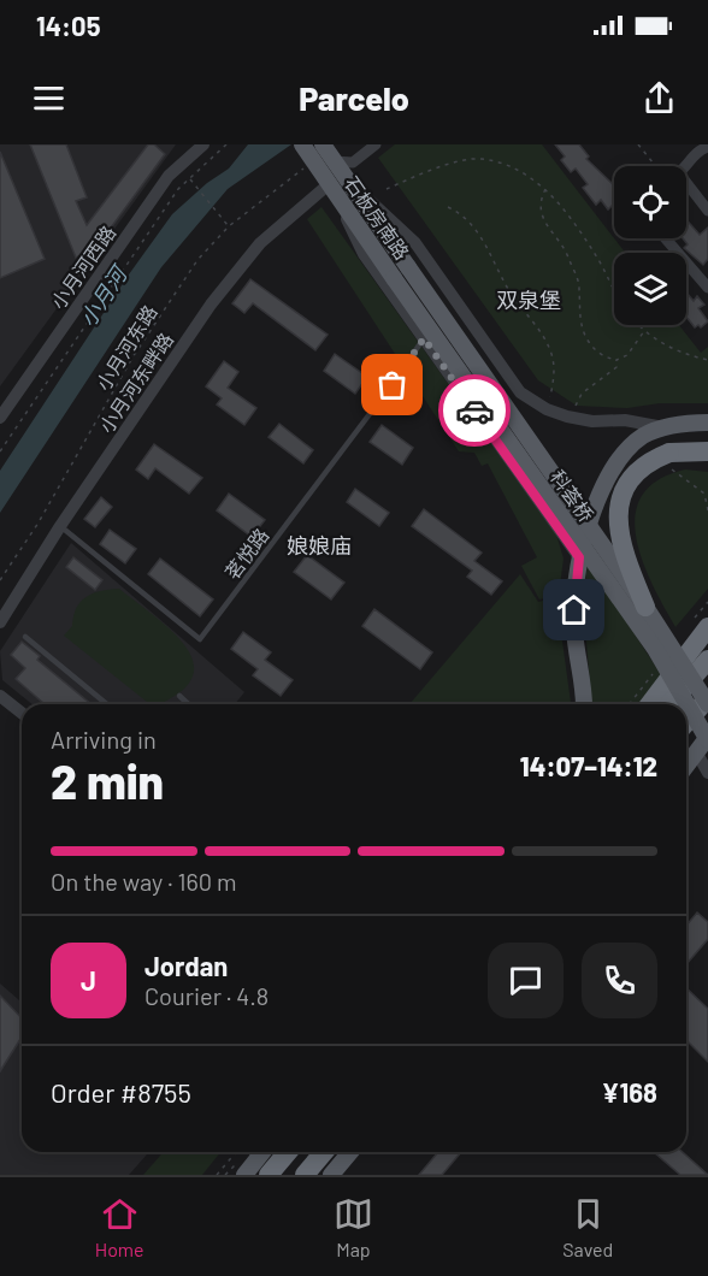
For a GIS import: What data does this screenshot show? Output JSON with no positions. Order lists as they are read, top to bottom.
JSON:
{
  "streets": {
    "main road": ["石板房南路", "科荟桥"],
    "street": ["小月河西路", "小月河东畔路"],
    "lane": ["茗悦路"],
    "path": ["小月河东路"]
  },
  "crossings": [
    ["石板房南路", "小月河东路"],
    ["石板房南路", "小月河东畔路"],
    ["石板房南路", "科荟桥"],
    ["小月河东畔路", "茗悦路"]
  ],
  "districts": ["双泉堡", "娘娘庙"],
  "water": ["小月河"],
  "page": {
    "status": "14:05",
    "header": "Parcelo",
    "heading": ["2 min", "Arriving in", "14:07–14:12"],
    "panel": [
      "Jordan",
      "Courier · 4.8",
      "Order #8755",
      "¥168"
    ],
    "bar": "On the way · 160 m",
    "round": "J",
    "tabs": ["Home", "Map", "Saved"]
  }
}
